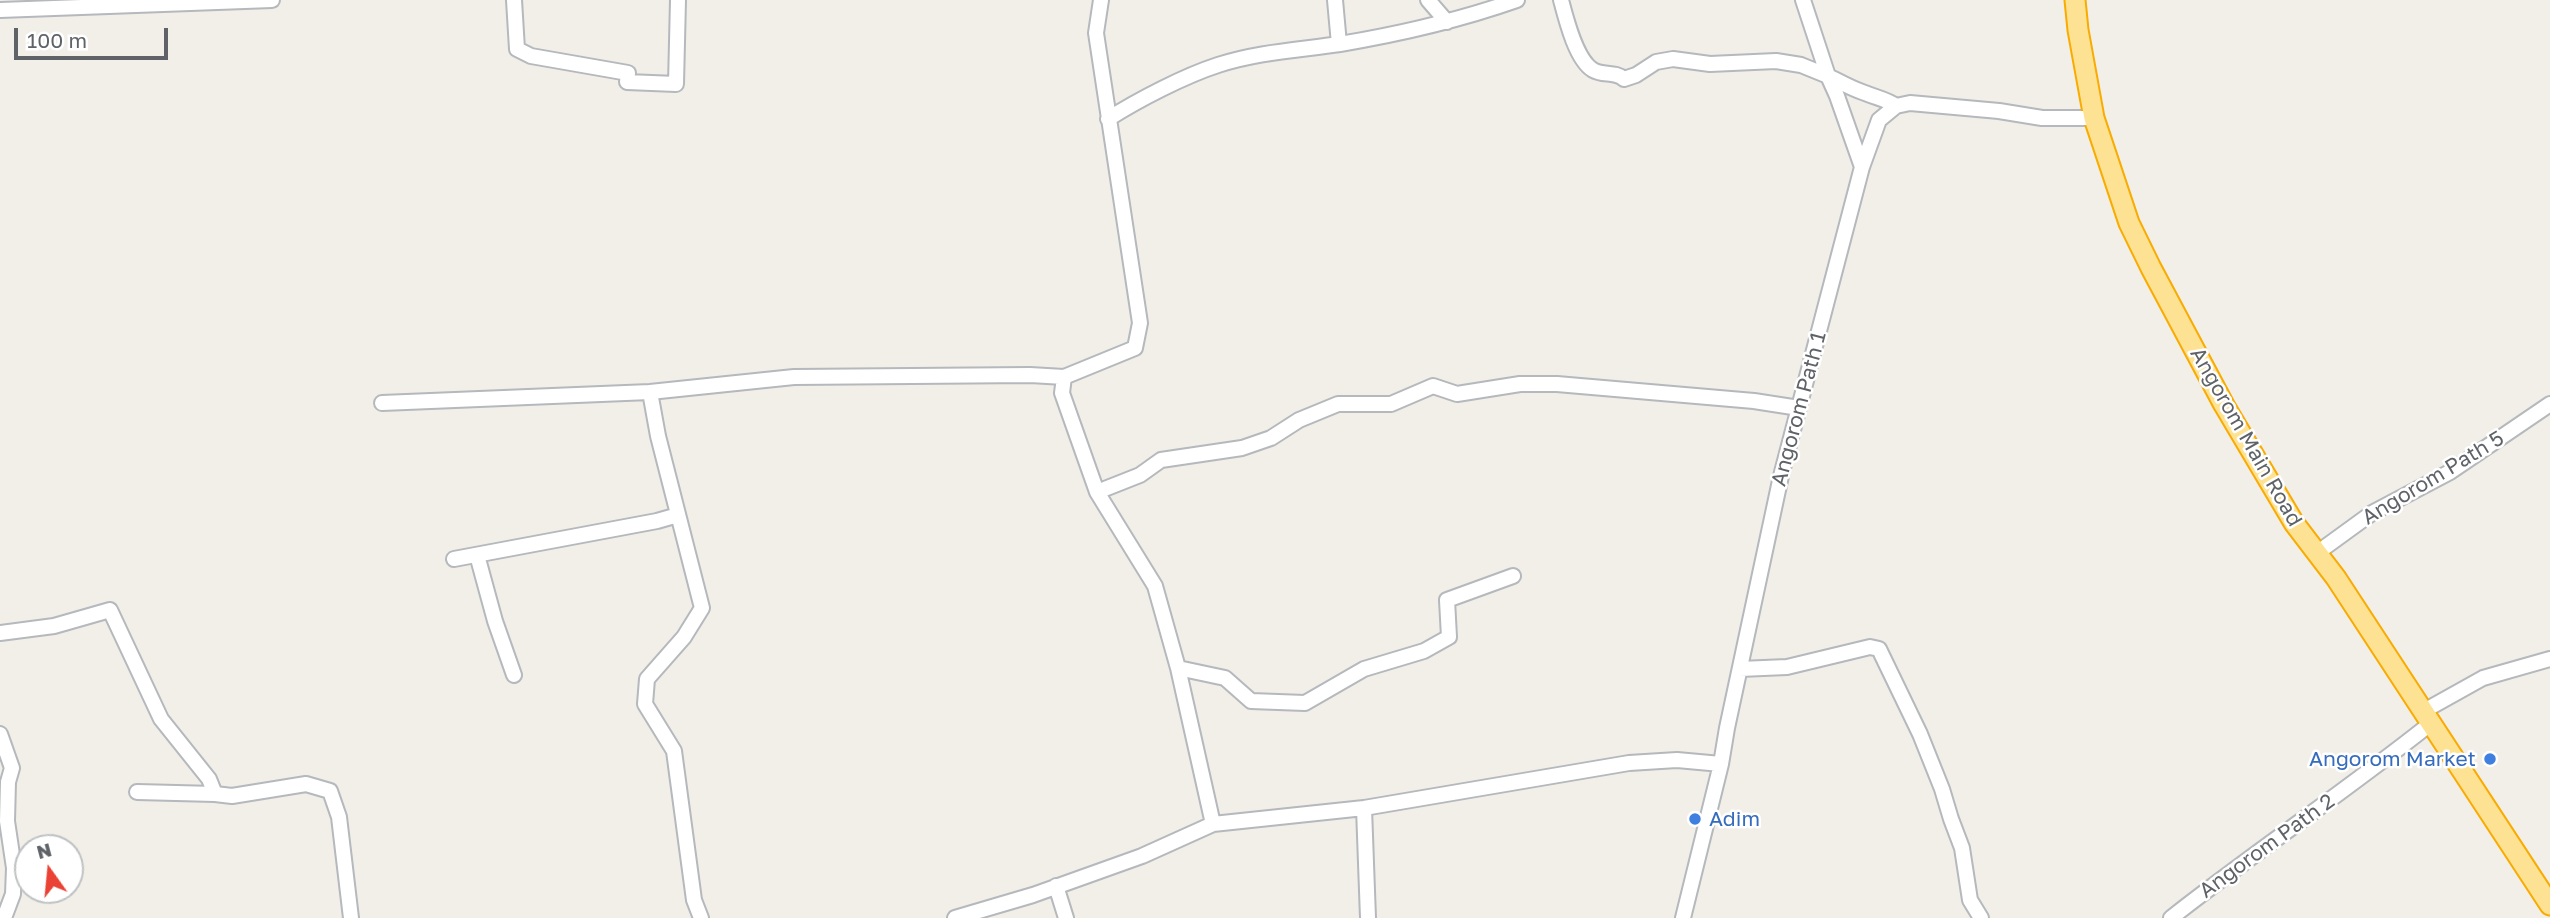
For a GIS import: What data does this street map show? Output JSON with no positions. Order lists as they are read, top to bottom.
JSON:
{
  "streets": {
    "highway": ["Angorom Main Road"],
    "street": ["Angorom Path 1", "Angorom Path 5", "Angorom Path 2"]
  },
  "crossings": [
    ["Angorom Main Road", "Angorom Path 5"],
    ["Angorom Main Road", "Angorom Path 2"]
  ],
  "places": ["Angorom Market", "Adim"],
  "scale_bar": "100 m",
  "north": "top"
}
